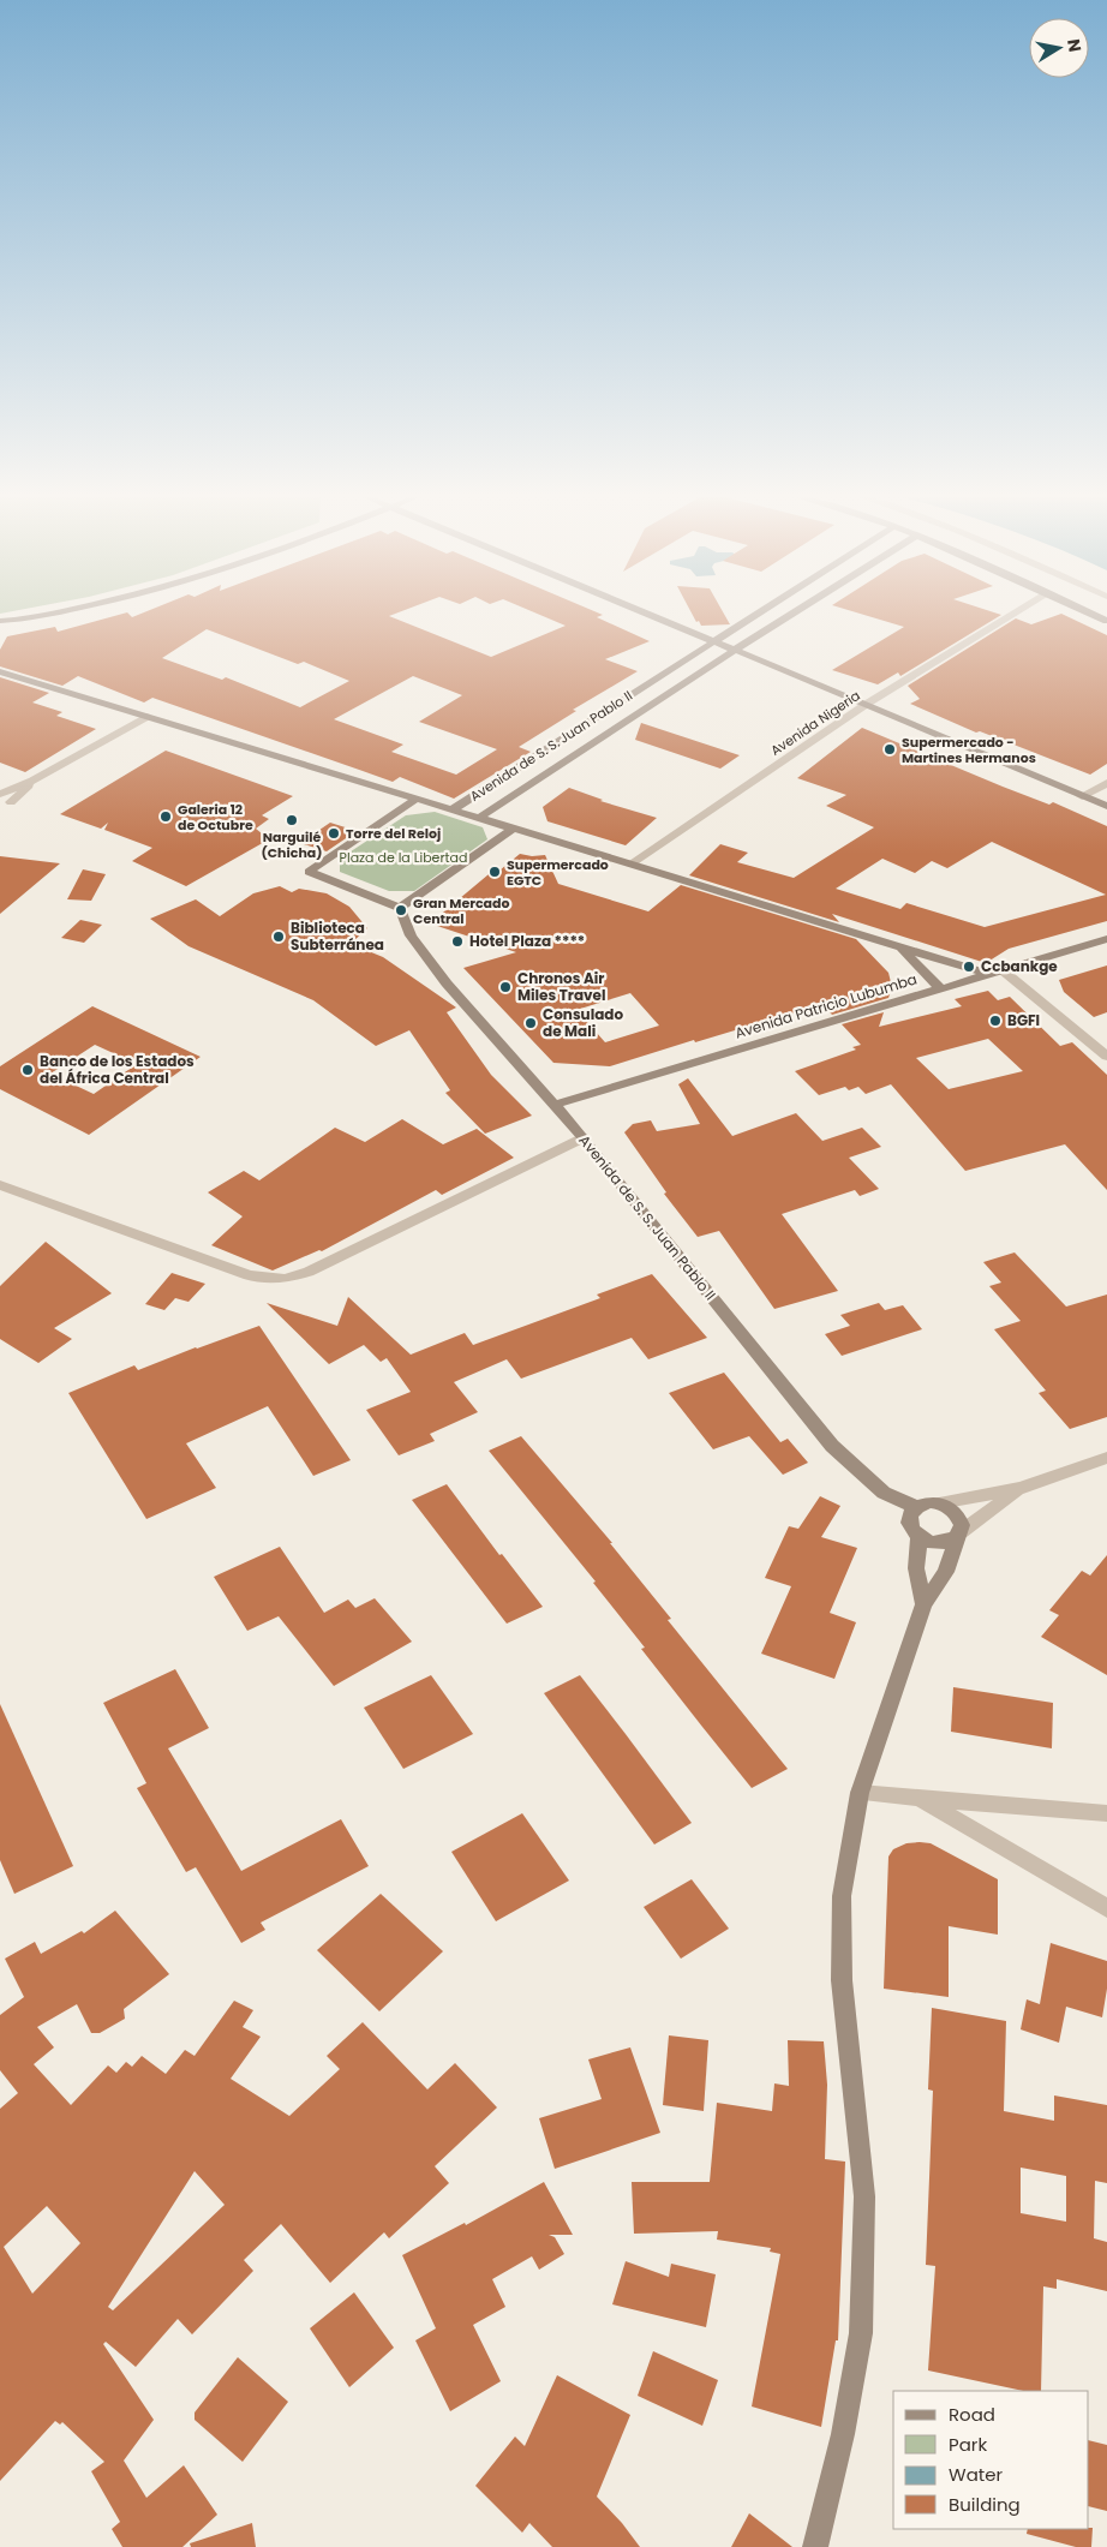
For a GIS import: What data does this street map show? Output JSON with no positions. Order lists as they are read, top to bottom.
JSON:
{
  "streets": {
    "street": ["Avenida Nigeria", "Avenida de S. S. Juan Pablo II", "Avenida Patricio Lubumba"]
  },
  "crossings": [
    ["Avenida Nigeria", "Avenida de S. S. Juan Pablo II"],
    ["Avenida de S. S. Juan Pablo II", "Avenida Patricio Lubumba"]
  ],
  "parks": ["Plaza de la Libertad"],
  "places": [
    "Supermercado - Martines Hermanos",
    "Galeria 12 de Octubre",
    "Narguilé (Chicha)",
    "Torre del Reloj",
    "Supermercado EGTC",
    "Gran Mercado Central",
    "Biblioteca Subterránea",
    "Hotel Plaza ****",
    "Ccbankge",
    "Chronos Air Miles Travel",
    "BGFI",
    "Consulado de Mali",
    "Banco de los Estados del África Central"
  ],
  "legend": [
    "Road",
    "Park",
    "Water",
    "Building"
  ],
  "north": "right"
}
